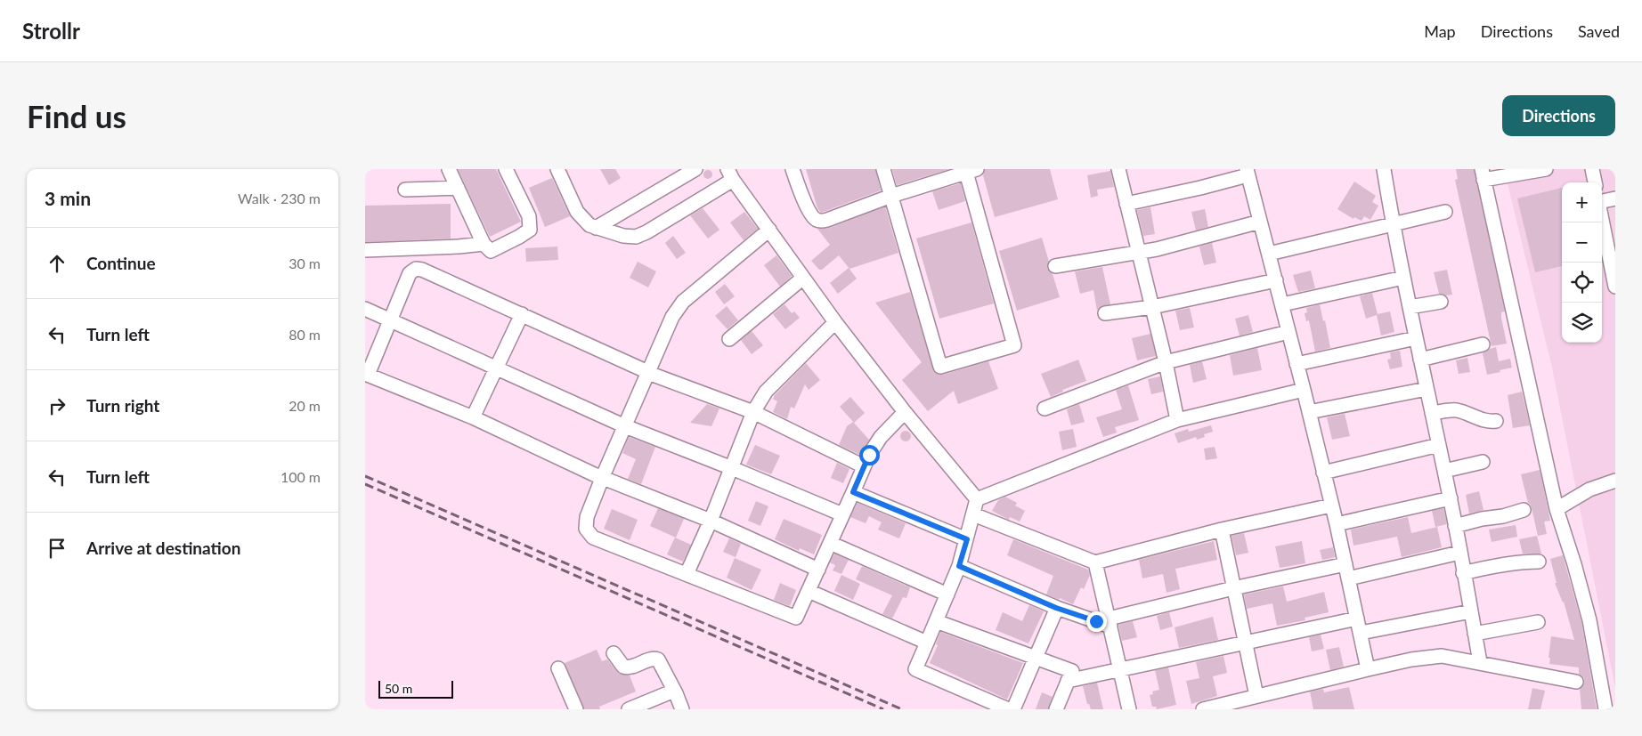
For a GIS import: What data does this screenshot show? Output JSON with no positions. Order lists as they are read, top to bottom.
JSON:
{
  "scale_bar": "50 m",
  "page": {
    "header": "Strollr",
    "nav": ["Map", "Directions", "Saved"],
    "buttons": "Directions",
    "title": "Find us",
    "heading": ["3 min", "Walk · 230 m"],
    "map_buttons": ["+", "−"],
    "list": [
      ["Continue", "30 m"],
      ["Turn left", "80 m"],
      ["Turn right", "20 m"],
      ["Turn left", "100 m"],
      "Arrive at destination"
    ],
    "scale": "50 m"
  }
}
